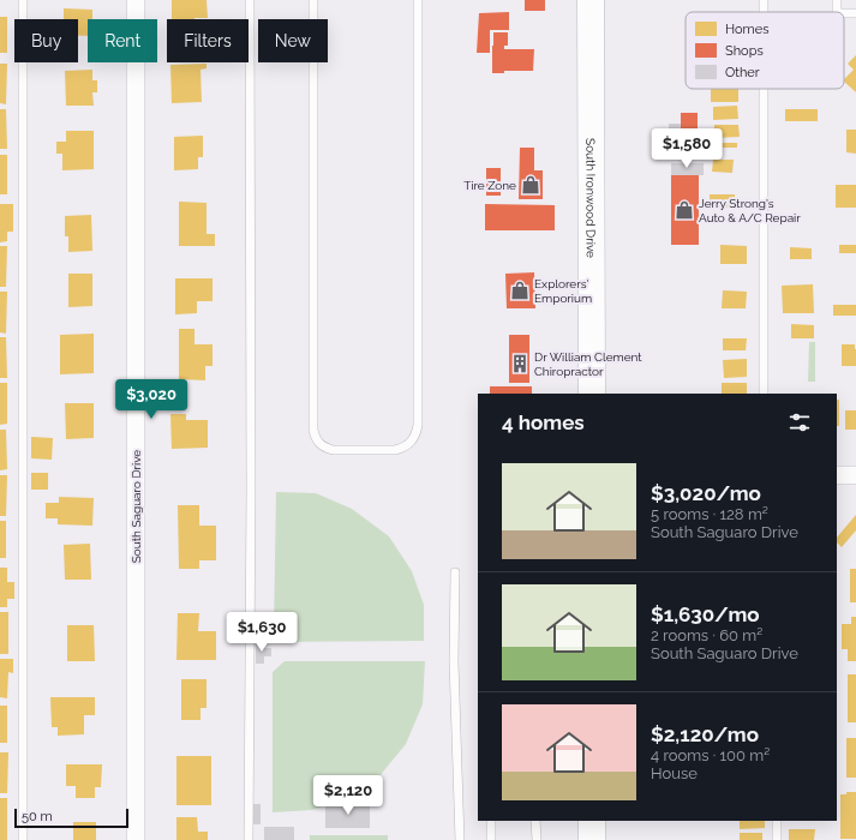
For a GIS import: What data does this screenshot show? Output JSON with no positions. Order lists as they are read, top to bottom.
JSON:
{
  "streets": {
    "main road": ["South Ironwood Drive"],
    "street": ["South Saguaro Drive"]
  },
  "places": {
    "shop": ["Tire Zone", "Jerry Strong's Auto & A/C Repair", "Explorers' Emporium"],
    "building": ["Dr William Clement Chiropractor"]
  },
  "legend": ["Homes", "Shops", "Other"],
  "scale_bar": "50 m",
  "page": {
    "chip": [
      "Buy",
      "Rent",
      "Filters",
      "New"
    ],
    "price": [
      "$1,580",
      "$3,020",
      "$1,630",
      "$2,120"
    ],
    "heading": "4 homes",
    "list": [
      {
        "name": "$3,020/mo",
        "note": "5 rooms · 128 m² · South Saguaro Drive"
      },
      {
        "name": "$1,630/mo",
        "note": "2 rooms · 60 m² · South Saguaro Drive"
      },
      {
        "name": "$2,120/mo",
        "note": "4 rooms · 100 m² · House"
      }
    ],
    "scale": "50 m"
  }
}
